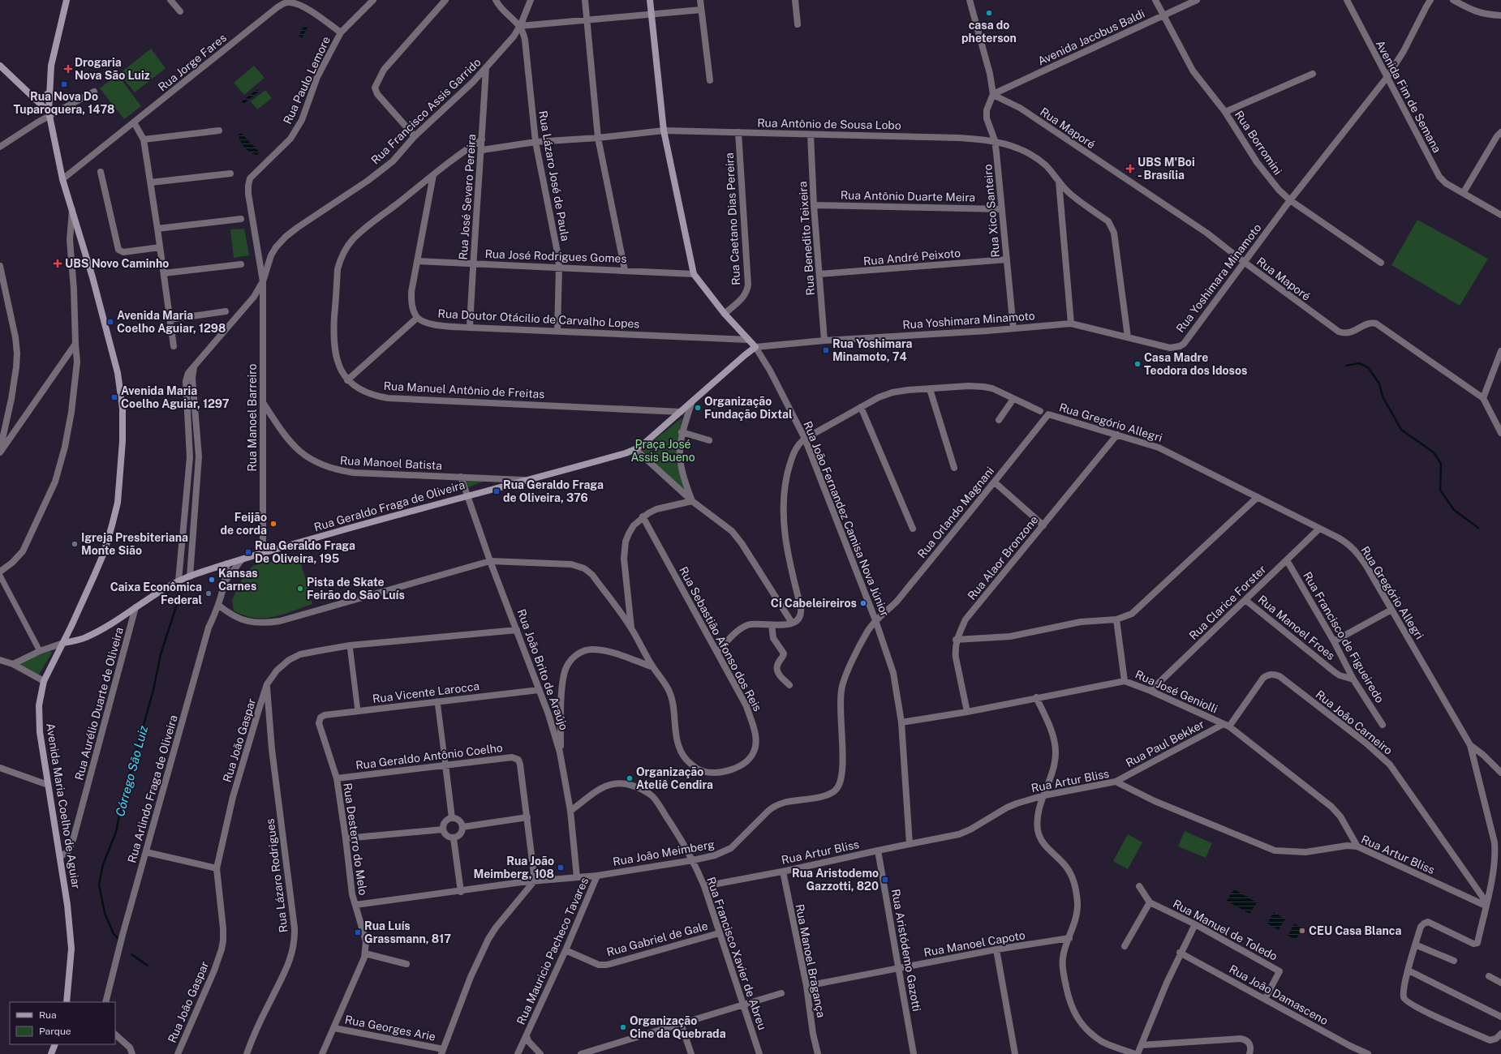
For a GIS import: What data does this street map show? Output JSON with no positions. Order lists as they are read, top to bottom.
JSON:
{
  "streets": {
    "main road": ["Rua Geraldo Fraga de Oliveira", "Rua João Fernandez Camisa Nova Júnior", "Avenida Maria Coelho de Aguiar"],
    "street": [
      "Avenida Jacobus Baldi",
      "Rua Jorge Fares",
      "Rua Paulo Lemore",
      "Avenida Fim de Semana",
      "Rua Francisco Assis Garrido",
      "Rua Antônio de Sousa Lobo",
      "Rua Maporé",
      "Rua Borromini",
      "Rua Lázaro José de Paula",
      "Rua Antônio Duarte Meira",
      "Rua José Severo Pereira",
      "Rua Xico Santeiro",
      "Rua Caetano Dias Pereira",
      "Rua Benedito Teixeira",
      "Rua José Rodrigues Gomes",
      "Rua André Peixoto",
      "Rua Yoshimara Minamoto",
      "Rua Doutor Otácilio de Carvalho Lopes",
      "Rua Manuel Antônio de Freitas",
      "Rua Manoel Barreiro",
      "Rua Gregório Allegri",
      "Rua Manoel Batista",
      "Rua Orlando Magnani",
      "Rua Alaor Bronzone",
      "Rua Clarice Forster",
      "Rua Manoel Froes",
      "Rua Francisco de Figueiredo",
      "Rua Sebastião Afonso dos Reis",
      "Rua João Brito de Araújo",
      "Rua José Geniolli",
      "Rua Vicente Larocca",
      "Rua Aurélio Duarte de Oliveira",
      "Rua João Carneiro",
      "Rua João Gaspar",
      "Rua Paul Bekker",
      "Rua Geraldo Antônio Coelho",
      "Rua Artur Bliss",
      "Rua Arlindo Fraga de Oliveira",
      "Rua Desterro do Melo",
      "Rua João Meimberg",
      "Rua Lázaro Rodrigues",
      "Rua Manuel de Toledo",
      "Rua Gabriel de Gale",
      "Rua Manoel Capoto",
      "Rua Aristódemo Gazotti",
      "Rua Mauricio Pacheco Tavares",
      "Rua Francisco Xavier de Abreu",
      "Rua Manoel Bragança",
      "Rua João Damasceno",
      "Rua Georges Arie"
    ]
  },
  "crossings": [
    ["Avenida Jacobus Baldi", "Rua Maporé"],
    ["Avenida Jacobus Baldi", "Rua Borromini"],
    ["Avenida Jacobus Baldi", "Rua Xico Santeiro"],
    ["Rua Jorge Fares", "Rua Paulo Lemore"],
    ["Rua Jorge Fares", "Avenida Maria Coelho de Aguiar"],
    ["Rua Paulo Lemore", "Rua Francisco Assis Garrido"],
    ["Rua Paulo Lemore", "Rua Manoel Barreiro"],
    ["Avenida Fim de Semana", "Rua Yoshimara Minamoto"],
    ["Rua Francisco Assis Garrido", "Rua Lázaro José de Paula"],
    ["Rua Francisco Assis Garrido", "Rua José Severo Pereira"],
    ["Rua Francisco Assis Garrido", "Rua Manoel Barreiro"],
    ["Rua Francisco Assis Garrido", "Rua Geraldo Fraga de Oliveira"],
    ["Rua Antônio de Sousa Lobo", "Rua Lázaro José de Paula"],
    ["Rua Antônio de Sousa Lobo", "Rua José Severo Pereira"],
    ["Rua Antônio de Sousa Lobo", "Rua Xico Santeiro"],
    ["Rua Antônio de Sousa Lobo", "Rua Caetano Dias Pereira"],
    ["Rua Antônio de Sousa Lobo", "Rua Benedito Teixeira"],
    ["Rua Antônio de Sousa Lobo", "Rua Yoshimara Minamoto"],
    ["Rua Antônio de Sousa Lobo", "Rua João Fernandez Camisa Nova Júnior"],
    ["Rua Maporé", "Rua Xico Santeiro"],
    ["Rua Maporé", "Rua Yoshimara Minamoto"],
    ["Rua Borromini", "Rua Yoshimara Minamoto"],
    ["Rua Lázaro José de Paula", "Rua José Rodrigues Gomes"],
    ["Rua Lázaro José de Paula", "Rua Doutor Otácilio de Carvalho Lopes"],
    ["Rua Antônio Duarte Meira", "Rua Xico Santeiro"],
    ["Rua Antônio Duarte Meira", "Rua Benedito Teixeira"],
    ["Rua José Severo Pereira", "Rua José Rodrigues Gomes"],
    ["Rua José Severo Pereira", "Rua Doutor Otácilio de Carvalho Lopes"],
    ["Rua José Severo Pereira", "Rua Manuel Antônio de Freitas"],
    ["Rua Xico Santeiro", "Rua André Peixoto"],
    ["Rua Xico Santeiro", "Rua Yoshimara Minamoto"],
    ["Rua Caetano Dias Pereira", "Rua João Fernandez Camisa Nova Júnior"],
    ["Rua Benedito Teixeira", "Rua André Peixoto"],
    ["Rua Benedito Teixeira", "Rua Yoshimara Minamoto"],
    ["Rua José Rodrigues Gomes", "Rua João Fernandez Camisa Nova Júnior"],
    ["Rua Yoshimara Minamoto", "Rua Geraldo Fraga de Oliveira"],
    ["Rua Yoshimara Minamoto", "Rua João Fernandez Camisa Nova Júnior"],
    ["Rua Doutor Otácilio de Carvalho Lopes", "Rua João Fernandez Camisa Nova Júnior"],
    ["Rua Manuel Antônio de Freitas", "Rua Geraldo Fraga de Oliveira"],
    ["Rua Manoel Barreiro", "Rua Manoel Batista"],
    ["Rua Manoel Barreiro", "Rua Geraldo Fraga de Oliveira"],
    ["Rua Gregório Allegri", "Rua Orlando Magnani"],
    ["Rua Gregório Allegri", "Rua Alaor Bronzone"],
    ["Rua Gregório Allegri", "Rua Clarice Forster"],
    ["Rua Gregório Allegri", "Rua João Carneiro"],
    ["Rua Gregório Allegri", "Rua Artur Bliss"],
    ["Rua Manoel Batista", "Rua Geraldo Fraga de Oliveira"],
    ["Rua Manoel Batista", "Rua João Brito de Araújo"],
    ["Rua Geraldo Fraga de Oliveira", "Rua João Fernandez Camisa Nova Júnior"],
    ["Rua Geraldo Fraga de Oliveira", "Rua João Brito de Araújo"],
    ["Rua Geraldo Fraga de Oliveira", "Rua Aurélio Duarte de Oliveira"],
    ["Rua Geraldo Fraga de Oliveira", "Rua Arlindo Fraga de Oliveira"],
    ["Rua Geraldo Fraga de Oliveira", "Avenida Maria Coelho de Aguiar"],
    ["Rua Orlando Magnani", "Rua João Fernandez Camisa Nova Júnior"],
    ["Rua Orlando Magnani", "Rua João Meimberg"],
    ["Rua João Fernandez Camisa Nova Júnior", "Rua José Geniolli"],
    ["Rua João Fernandez Camisa Nova Júnior", "Rua Artur Bliss"],
    ["Rua João Fernandez Camisa Nova Júnior", "Rua João Meimberg"],
    ["Rua Alaor Bronzone", "Rua José Geniolli"],
    ["Rua Clarice Forster", "Rua Manoel Froes"],
    ["Rua Clarice Forster", "Rua Francisco de Figueiredo"],
    ["Rua Clarice Forster", "Rua José Geniolli"],
    ["Rua Manoel Froes", "Rua Francisco de Figueiredo"],
    ["Rua Sebastião Afonso dos Reis", "Rua João Brito de Araújo"],
    ["Rua Sebastião Afonso dos Reis", "Rua Arlindo Fraga de Oliveira"],
    ["Rua João Brito de Araújo", "Rua Vicente Larocca"],
    ["Rua João Brito de Araújo", "Rua João Gaspar"],
    ["Rua João Brito de Araújo", "Rua João Meimberg"],
    ["Rua João Brito de Araújo", "Rua Francisco Xavier de Abreu"],
    ["Rua José Geniolli", "Rua João Carneiro"],
    ["Rua José Geniolli", "Rua Paul Bekker"],
    ["Rua José Geniolli", "Rua Artur Bliss"],
    ["Rua Vicente Larocca", "Rua Desterro do Melo"],
    ["Rua Aurélio Duarte de Oliveira", "Avenida Maria Coelho de Aguiar"],
    ["Rua João Carneiro", "Rua Paul Bekker"],
    ["Rua João Carneiro", "Rua Artur Bliss"],
    ["Rua João Gaspar", "Rua Lázaro Rodrigues"],
    ["Rua Paul Bekker", "Rua Artur Bliss"],
    ["Rua Geraldo Antônio Coelho", "Rua Desterro do Melo"],
    ["Rua Artur Bliss", "Rua Aristódemo Gazotti"],
    ["Rua Artur Bliss", "Rua Francisco Xavier de Abreu"],
    ["Rua Artur Bliss", "Rua Manoel Bragança"],
    ["Rua Desterro do Melo", "Rua João Meimberg"],
    ["Rua João Meimberg", "Rua Mauricio Pacheco Tavares"],
    ["Rua João Meimberg", "Rua Francisco Xavier de Abreu"],
    ["Rua Manuel de Toledo", "Rua João Damasceno"],
    ["Rua Gabriel de Gale", "Rua Mauricio Pacheco Tavares"],
    ["Rua Gabriel de Gale", "Rua Francisco Xavier de Abreu"],
    ["Rua Manoel Capoto", "Rua Aristódemo Gazotti"],
    ["Rua Manoel Capoto", "Rua Manoel Bragança"]
  ],
  "water": ["Córrego São Luiz"],
  "parks": ["Praça José Assis Bueno"],
  "places": {
    "other": [
      "casa do pheterson",
      "Casa Madre Teodora dos Idosos",
      "Organização Fundação Dixtal",
      "Feijão de corda",
      "Igreja Presbiteriana Monte Sião",
      "Kansas Carnes",
      "Pista de Skate Feirão do São Luís",
      "Caixa Econômica Federal",
      "Ci Cabeleireiros",
      "Organização Ateliê Cendira",
      "CEU Casa Blanca",
      "Organização Cine da Quebrada"
    ],
    "health": ["Drogaria Nova São Luiz", "UBS M'Boi - Brasília", "UBS Novo Caminho"],
    "transit": [
      "Rua Nova Do Tuparoquera, 1478",
      "Avenida Maria Coelho Aguiar, 1298",
      "Rua Yoshimara Minamoto, 74",
      "Avenida Maria Coelho Aguiar, 1297",
      "Rua Geraldo Fraga de Oliveira, 376",
      "Rua Geraldo Fraga De Oliveira, 195",
      "Rua João Meimberg, 108",
      "Rua Aristodemo Gazzotti, 820",
      "Rua Luís Grassmann, 817"
    ]
  },
  "legend": ["Rua", "Parque"]
}
